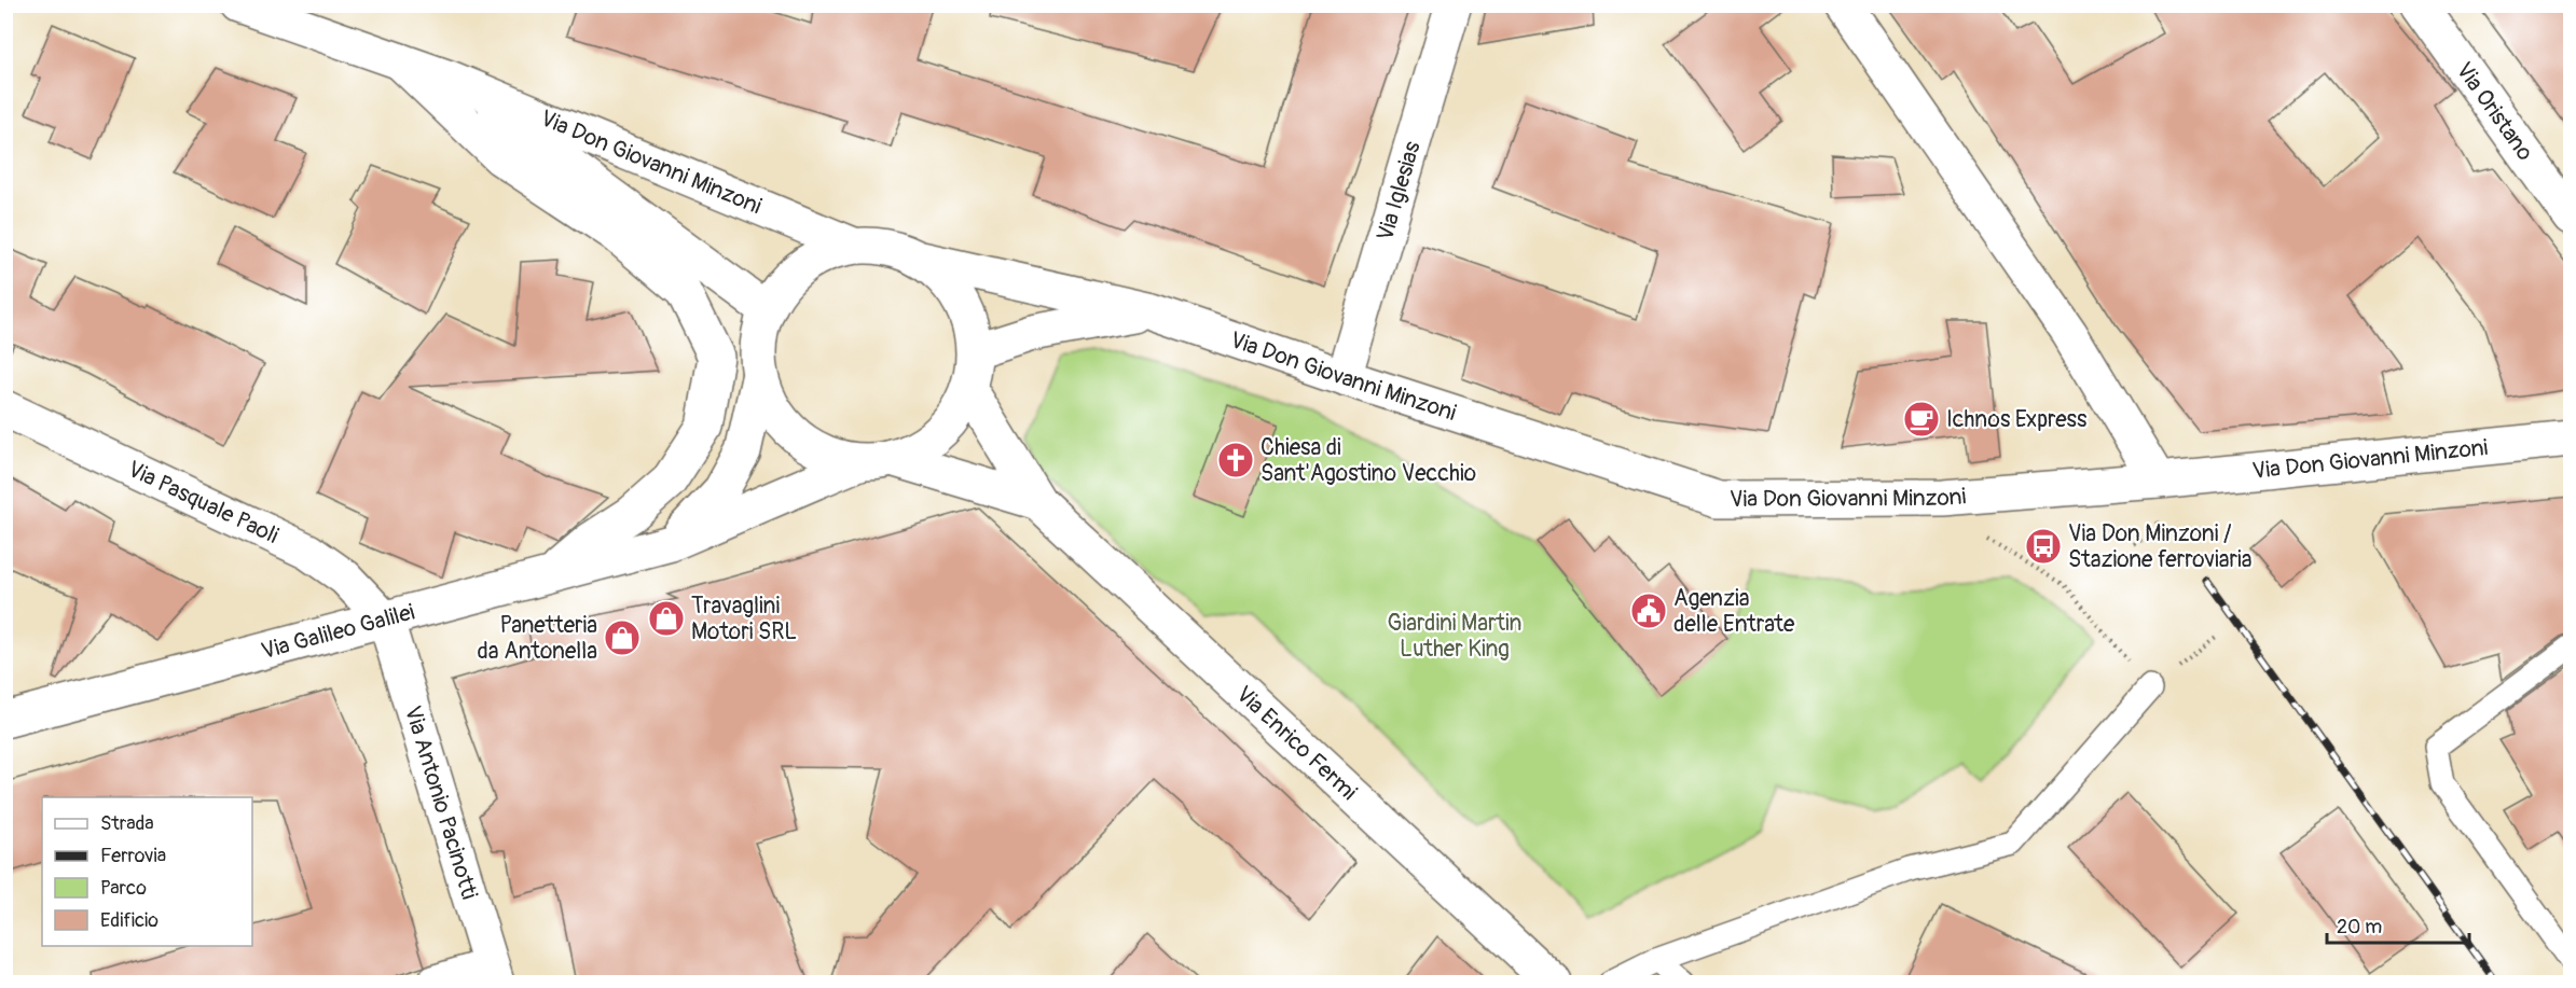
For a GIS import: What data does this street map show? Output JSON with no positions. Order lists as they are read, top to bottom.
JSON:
{
  "streets": {
    "main road": [
      "Via Oristano",
      "Via Don Giovanni Minzoni",
      "Via Iglesias",
      "Via Pasquale Paoli",
      "Via Galileo Galilei",
      "Via Enrico Fermi",
      "Via Antonio Pacinotti"
    ]
  },
  "crossings": [
    ["Via Don Giovanni Minzoni", "Via Iglesias"],
    ["Via Don Giovanni Minzoni", "Via Galileo Galilei"],
    ["Via Don Giovanni Minzoni", "Via Enrico Fermi"],
    ["Via Pasquale Paoli", "Via Galileo Galilei"],
    ["Via Pasquale Paoli", "Via Antonio Pacinotti"],
    ["Via Galileo Galilei", "Via Enrico Fermi"],
    ["Via Galileo Galilei", "Via Antonio Pacinotti"]
  ],
  "parks": ["Giardini Martin Luther King"],
  "places": {
    "cafe": ["Ichnos Express"],
    "church": ["Chiesa di Sant'Agostino Vecchio"],
    "bus stop": ["Via Don Minzoni / Stazione ferroviaria"],
    "public building": ["Agenzia delle Entrate"],
    "shop": ["Travaglini Motori SRL", "Panetteria da Antonella"]
  },
  "legend": [
    "Strada",
    "Ferrovia",
    "Parco",
    "Edificio"
  ],
  "scale_bar": "20 m"
}
